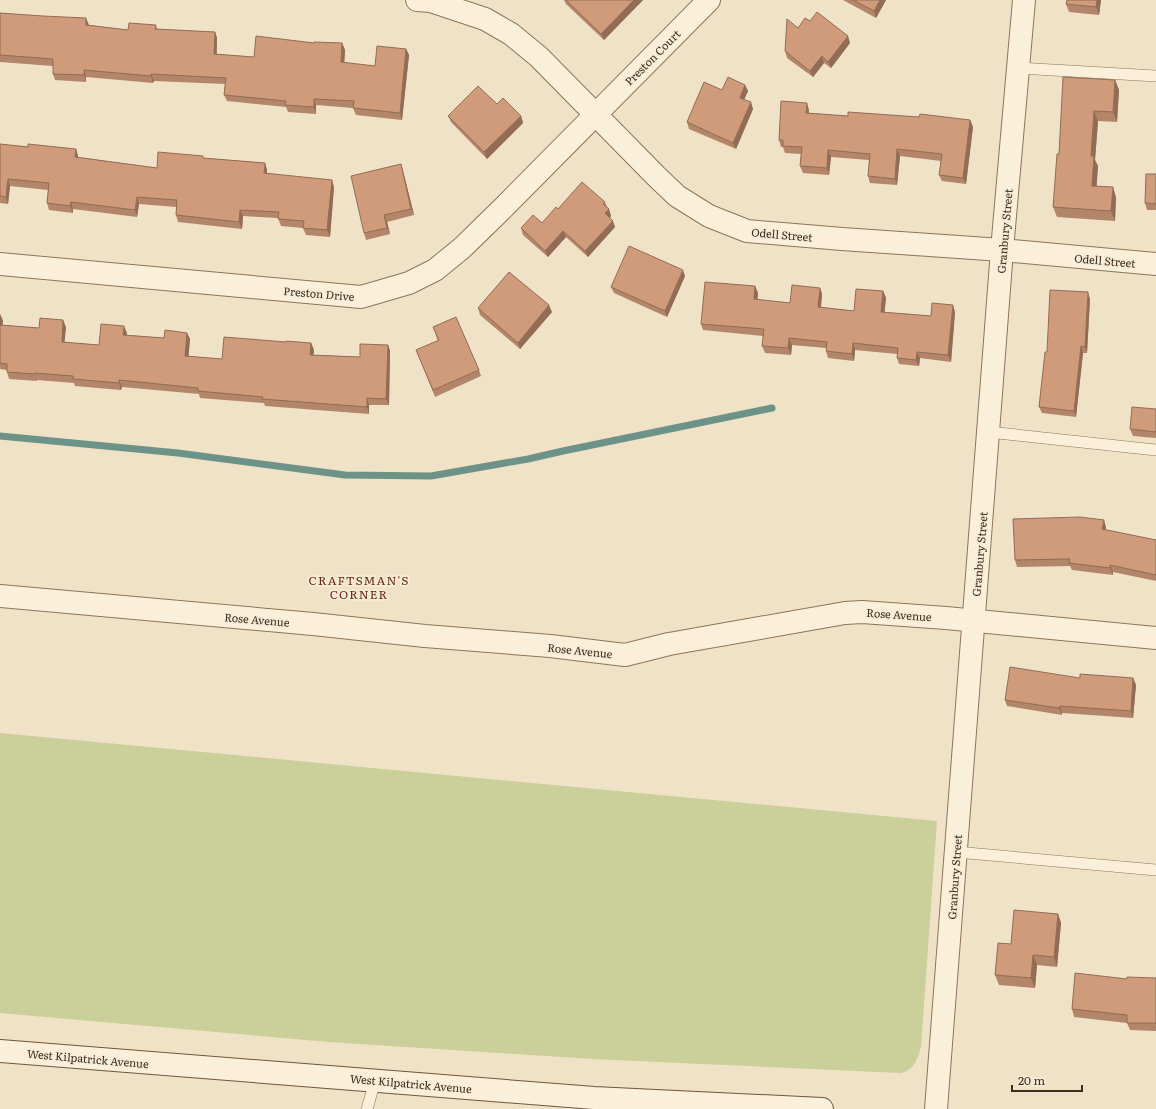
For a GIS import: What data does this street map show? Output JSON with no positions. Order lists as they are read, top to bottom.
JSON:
{
  "streets": {
    "street": [
      "Preston Court",
      "Granbury Street",
      "Odell Street",
      "Preston Drive",
      "Rose Avenue",
      "West Kilpatrick Avenue"
    ]
  },
  "crossings": [
    ["Preston Court", "Odell Street"],
    ["Preston Court", "Preston Drive"],
    ["Granbury Street", "Odell Street"],
    ["Granbury Street", "Rose Avenue"],
    ["Odell Street", "Preston Drive"]
  ],
  "districts": ["CRAFTSMAN'S CORNER"],
  "scale_bar": "20 m"
}
